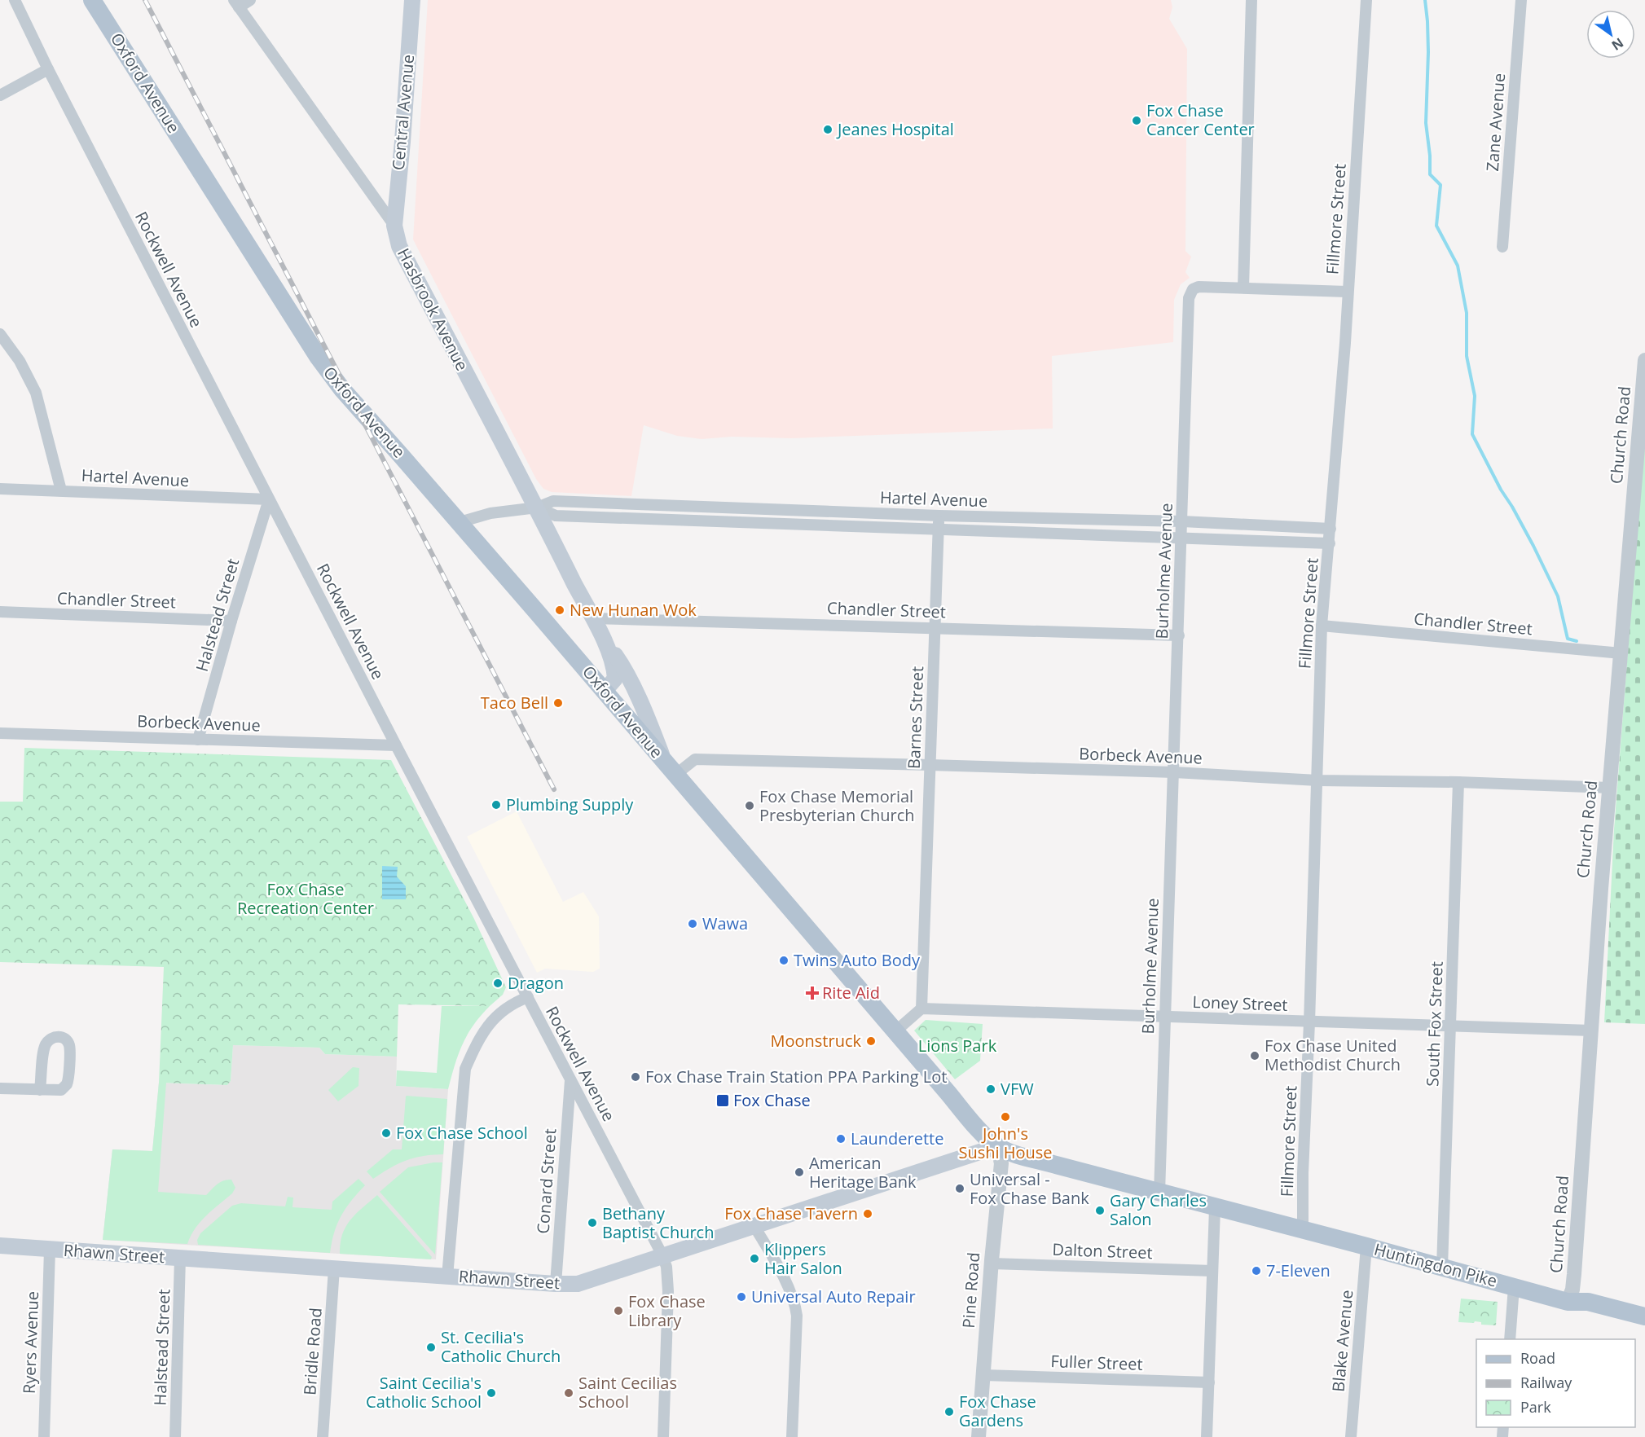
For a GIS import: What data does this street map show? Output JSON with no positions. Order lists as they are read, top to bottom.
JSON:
{
  "streets": {
    "main road": [
      "Oxford Avenue",
      "Central Avenue",
      "Hasbrook Avenue",
      "Rhawn Street",
      "Huntingdon Pike"
    ],
    "street": [
      "Zane Avenue",
      "Fillmore Street",
      "Rockwell Avenue",
      "Church Road",
      "Hartel Avenue",
      "Burholme Avenue",
      "Chandler Street",
      "Halstead Street",
      "Barnes Street",
      "Borbeck Avenue",
      "Loney Street",
      "South Fox Street",
      "Conard Street",
      "Dalton Street",
      "Pine Road",
      "Blake Avenue",
      "Ryers Avenue",
      "Bridle Road",
      "Fuller Street"
    ]
  },
  "crossings": [
    ["Oxford Avenue", "Fillmore Street"],
    ["Oxford Avenue", "Hasbrook Avenue"],
    ["Oxford Avenue", "Hartel Avenue"],
    ["Oxford Avenue", "Burholme Avenue"],
    ["Oxford Avenue", "Borbeck Avenue"],
    ["Oxford Avenue", "Rhawn Street"],
    ["Oxford Avenue", "Huntingdon Pike"],
    ["Oxford Avenue", "Pine Road"],
    ["Central Avenue", "Hasbrook Avenue"],
    ["Fillmore Street", "Hartel Avenue"],
    ["Fillmore Street", "Chandler Street"],
    ["Fillmore Street", "Borbeck Avenue"],
    ["Fillmore Street", "Loney Street"],
    ["Fillmore Street", "Huntingdon Pike"],
    ["Rockwell Avenue", "Hartel Avenue"],
    ["Rockwell Avenue", "Halstead Street"],
    ["Rockwell Avenue", "Borbeck Avenue"],
    ["Rockwell Avenue", "Conard Street"],
    ["Rockwell Avenue", "Rhawn Street"],
    ["Hasbrook Avenue", "Hartel Avenue"],
    ["Hasbrook Avenue", "Chandler Street"],
    ["Hasbrook Avenue", "Borbeck Avenue"],
    ["Church Road", "Chandler Street"],
    ["Church Road", "Borbeck Avenue"],
    ["Church Road", "Loney Street"],
    ["Church Road", "Huntingdon Pike"],
    ["Hartel Avenue", "Burholme Avenue"],
    ["Hartel Avenue", "Halstead Street"],
    ["Hartel Avenue", "Barnes Street"],
    ["Burholme Avenue", "Chandler Street"],
    ["Burholme Avenue", "Borbeck Avenue"],
    ["Burholme Avenue", "Loney Street"],
    ["Chandler Street", "Halstead Street"],
    ["Chandler Street", "Barnes Street"],
    ["Halstead Street", "Borbeck Avenue"],
    ["Halstead Street", "Rhawn Street"],
    ["Barnes Street", "Borbeck Avenue"],
    ["Barnes Street", "Loney Street"],
    ["Borbeck Avenue", "South Fox Street"],
    ["Loney Street", "South Fox Street"],
    ["South Fox Street", "Huntingdon Pike"],
    ["Conard Street", "Rhawn Street"],
    ["Dalton Street", "Pine Road"],
    ["Rhawn Street", "Pine Road"],
    ["Rhawn Street", "Ryers Avenue"],
    ["Rhawn Street", "Bridle Road"],
    ["Huntingdon Pike", "Blake Avenue"],
    ["Pine Road", "Fuller Street"]
  ],
  "parks": ["Fox Chase Recreation Center", "Lions Park"],
  "places": {
    "other": [
      "Fox Chase Cancer Center",
      "Jeanes Hospital",
      "New Hunan Wok",
      "Taco Bell",
      "Plumbing Supply",
      "Fox Chase Memorial Presbyterian Church",
      "Wawa",
      "Twins Auto Body",
      "Dragon",
      "Moonstruck",
      "Fox Chase United Methodist Church",
      "Fox Chase Train Station PPA Parking Lot",
      "VFW",
      "John's Sushi House",
      "Fox Chase School",
      "Launderette",
      "American Heritage Bank",
      "Universal - Fox Chase Bank",
      "Gary Charles Salon",
      "Fox Chase Tavern",
      "Bethany Baptist Church",
      "Klippers Hair Salon",
      "7-Eleven",
      "Universal Auto Repair",
      "Fox Chase Library",
      "St. Cecilia's Catholic Church",
      "Saint Cecilia's Catholic School",
      "Saint Cecilias School",
      "Fox Chase Gardens"
    ],
    "health": ["Rite Aid"],
    "transit": ["Fox Chase"]
  },
  "legend": ["Road", "Railway", "Park"],
  "north": "bottom right"
}
